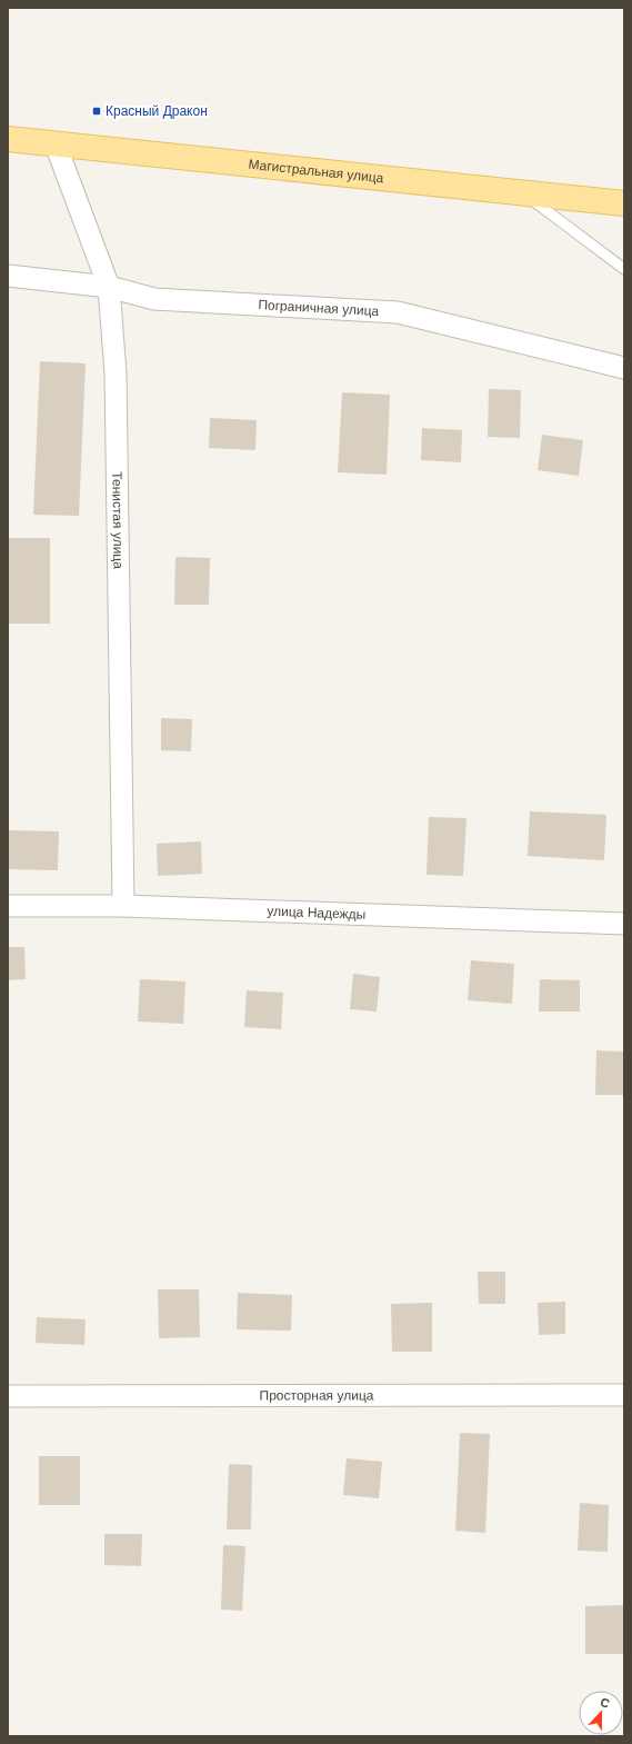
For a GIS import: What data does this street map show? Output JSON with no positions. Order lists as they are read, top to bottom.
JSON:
{
  "streets": {
    "main road": ["Магистральная улица"],
    "street": [
      "Пограничная улица",
      "Тенистая улица",
      "улица Надежды",
      "Просторная улица"
    ]
  },
  "crossings": [
    ["Магистральная улица", "Тенистая улица"],
    ["Пограничная улица", "Тенистая улица"],
    ["Тенистая улица", "улица Надежды"]
  ],
  "places": {
    "transit": ["Красный Дракон"]
  },
  "north": "top"
}
